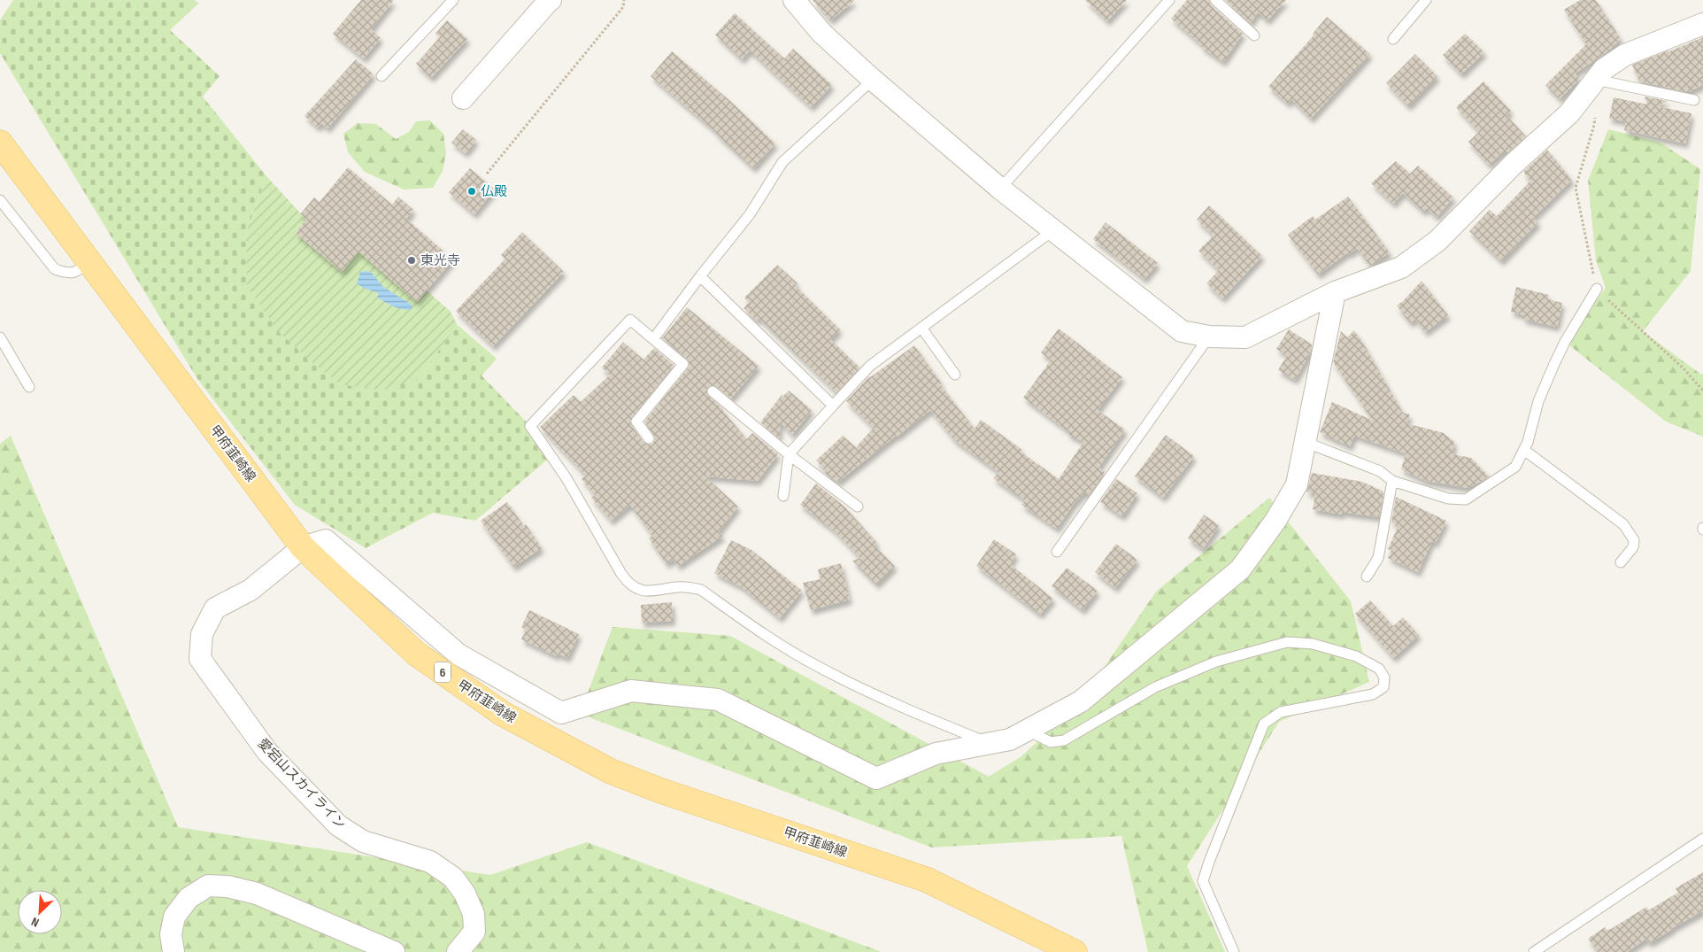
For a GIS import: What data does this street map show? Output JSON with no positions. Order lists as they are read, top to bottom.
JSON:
{
  "streets": {
    "main road": ["甲府韮崎線", "6"],
    "street": ["愛宕山スカイライン"]
  },
  "crossings": [
    ["甲府韮崎線", "愛宕山スカイライン"]
  ],
  "places": ["仏殿", "東光寺"],
  "north": "bottom left"
}
